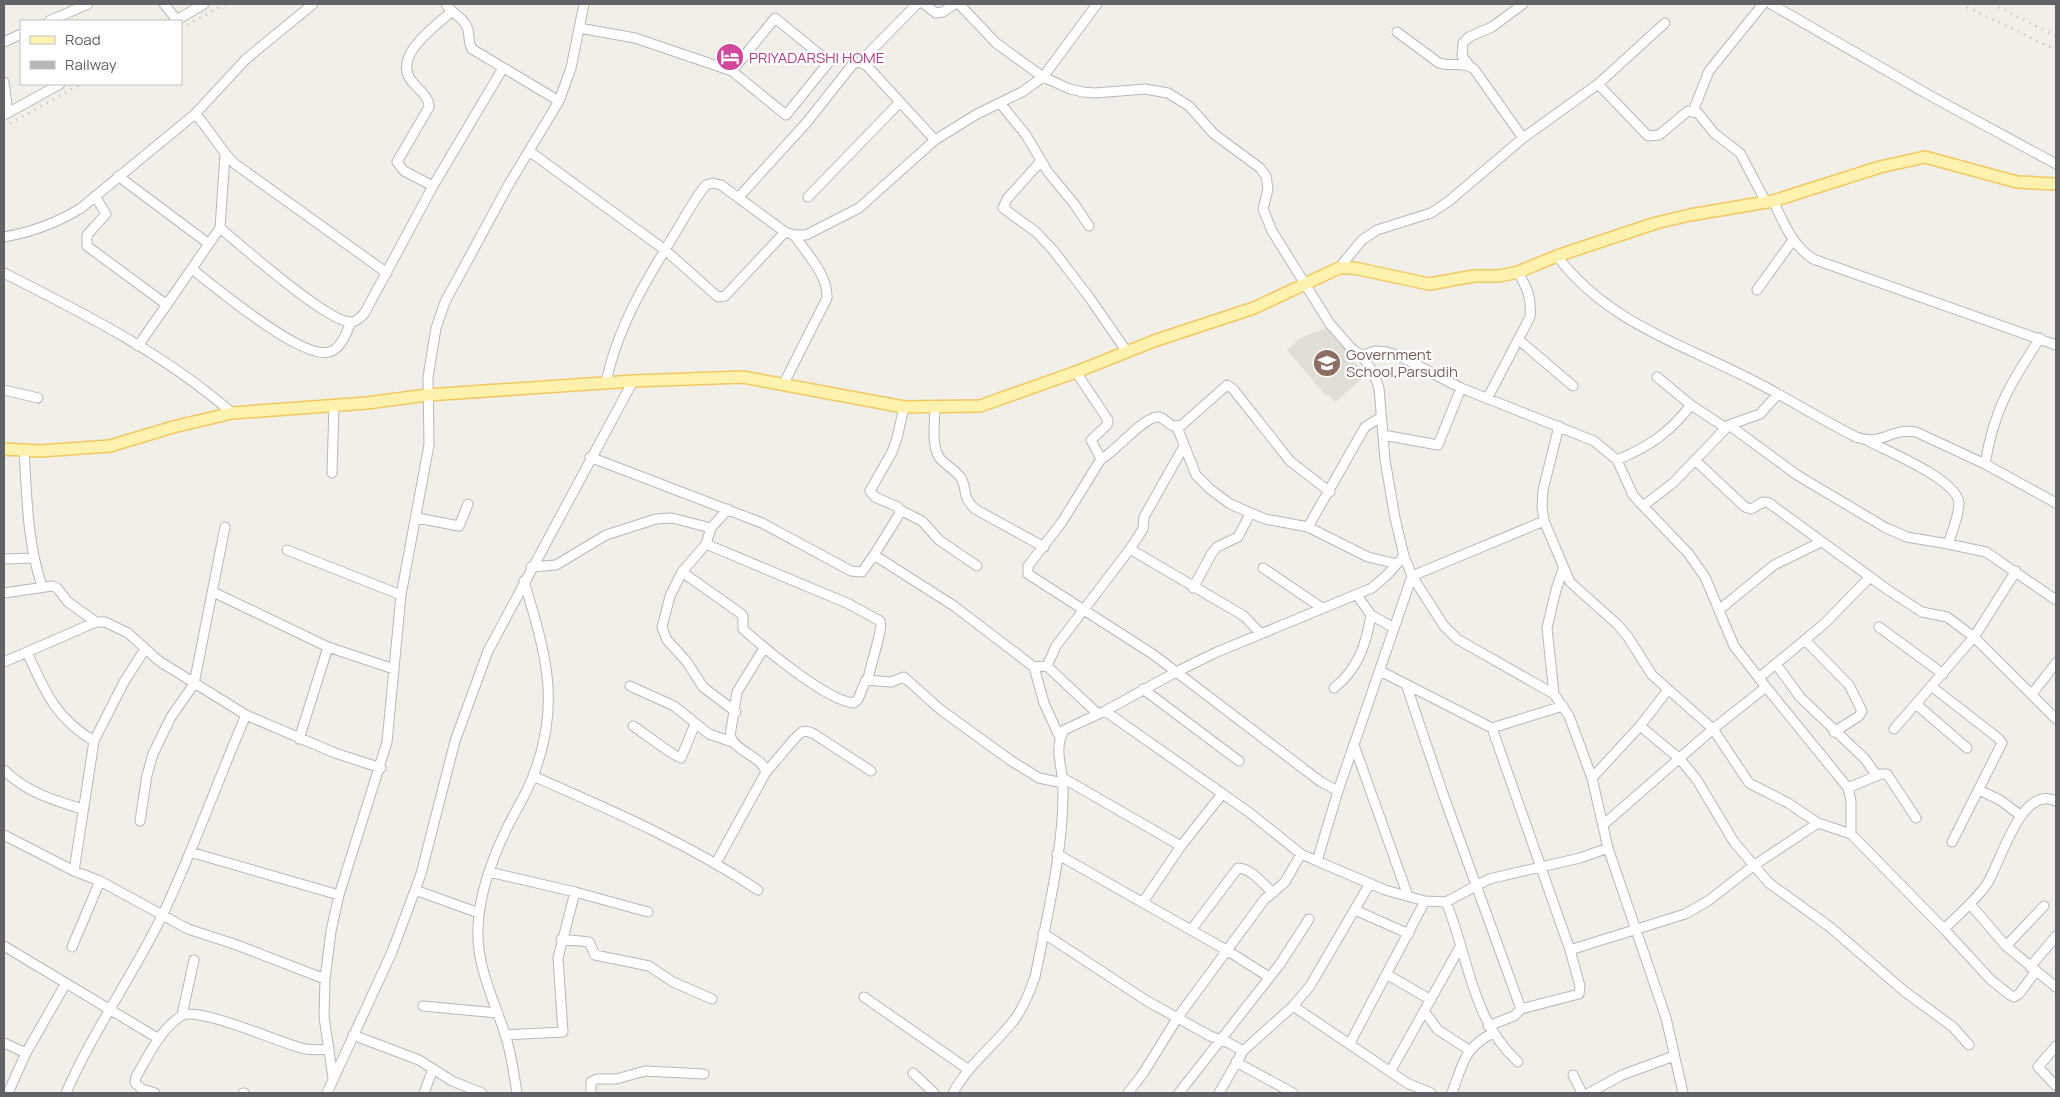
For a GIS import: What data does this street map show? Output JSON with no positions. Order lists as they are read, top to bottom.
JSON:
{
  "places": {
    "hotel": ["PRIYADARSHI HOME"],
    "school or university": ["Government School,Parsudih"]
  },
  "legend": ["Road", "Railway"]
}
